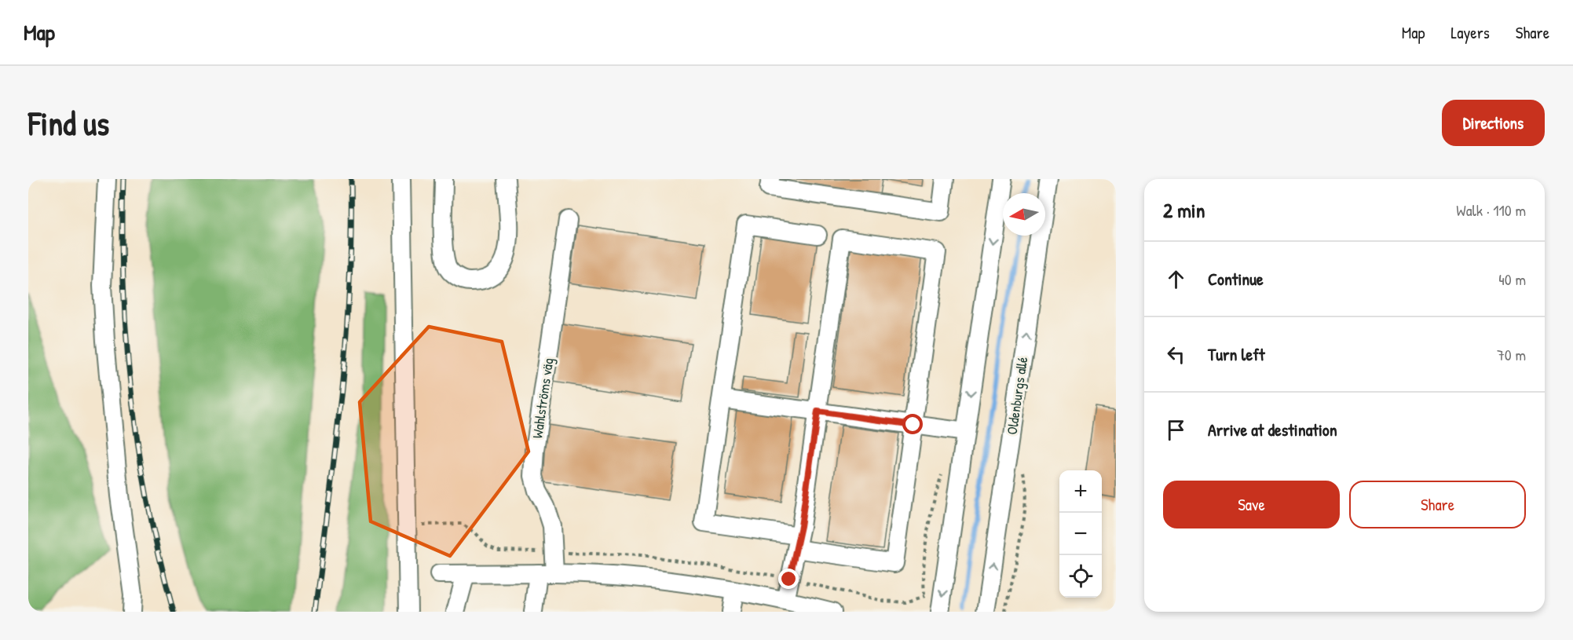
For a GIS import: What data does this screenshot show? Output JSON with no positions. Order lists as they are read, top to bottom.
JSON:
{
  "streets": {
    "street": ["Oldenburgs allé", "Wahlströms väg"]
  },
  "north": "left",
  "page": {
    "header": "Map",
    "nav": ["Map", "Layers", "Share"],
    "buttons": [
      "Directions",
      ["Save", "Share"]
    ],
    "title": "Find us",
    "heading": ["2 min", "Walk · 110 m"],
    "list": [
      ["Continue", "40 m"],
      ["Turn left", "70 m"],
      "Arrive at destination"
    ],
    "map_buttons": ["+", "−"]
  }
}
